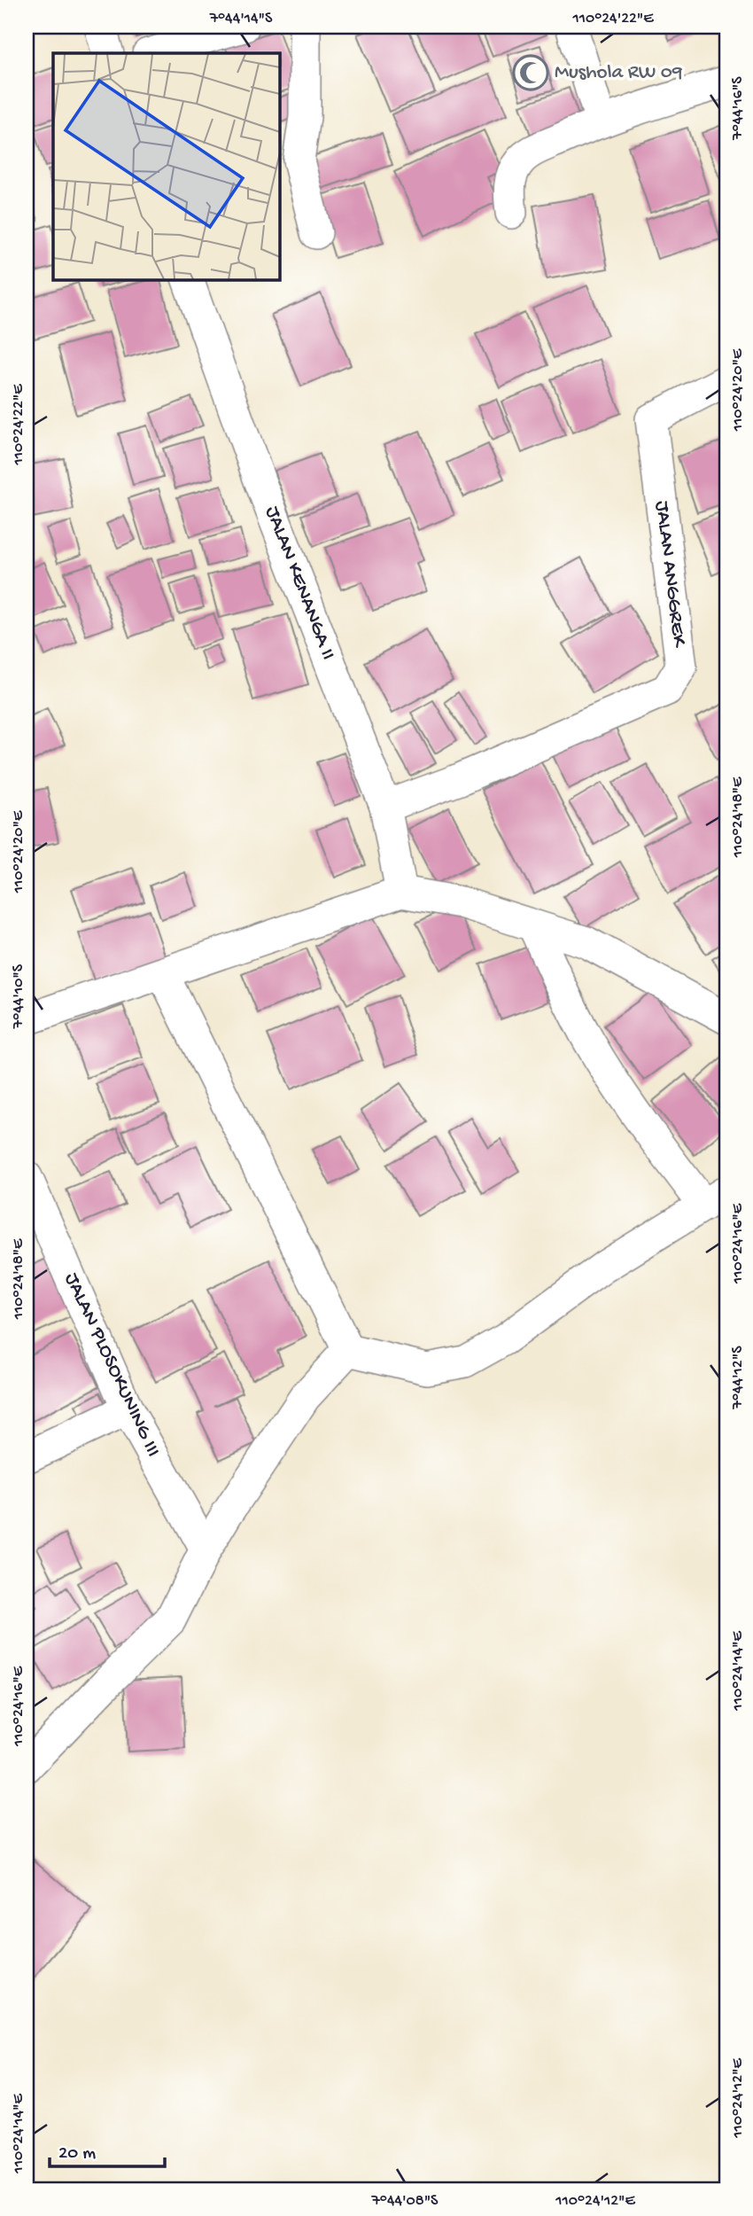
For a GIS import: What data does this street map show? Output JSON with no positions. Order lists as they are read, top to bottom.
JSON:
{
  "streets": {
    "street": ["JALAN ANGGREK", "JALAN KENANGA II", "JALAN PLOSOKUNING III"]
  },
  "crossings": [
    ["JALAN ANGGREK", "JALAN KENANGA II"]
  ],
  "places": {
    "mosque": ["Mushola RW 09"]
  },
  "scale_bar": "20 m",
  "coordinates": [
    "7°44'14\"S",
    "110°24'22\"E",
    "7°44'16\"S",
    "110°24'20\"E",
    "110°24'18\"E",
    "7°44'10\"S",
    "110°24'16\"E",
    "7°44'12\"S",
    "110°24'14\"E",
    "110°24'12\"E",
    "7°44'08\"S"
  ]
}
